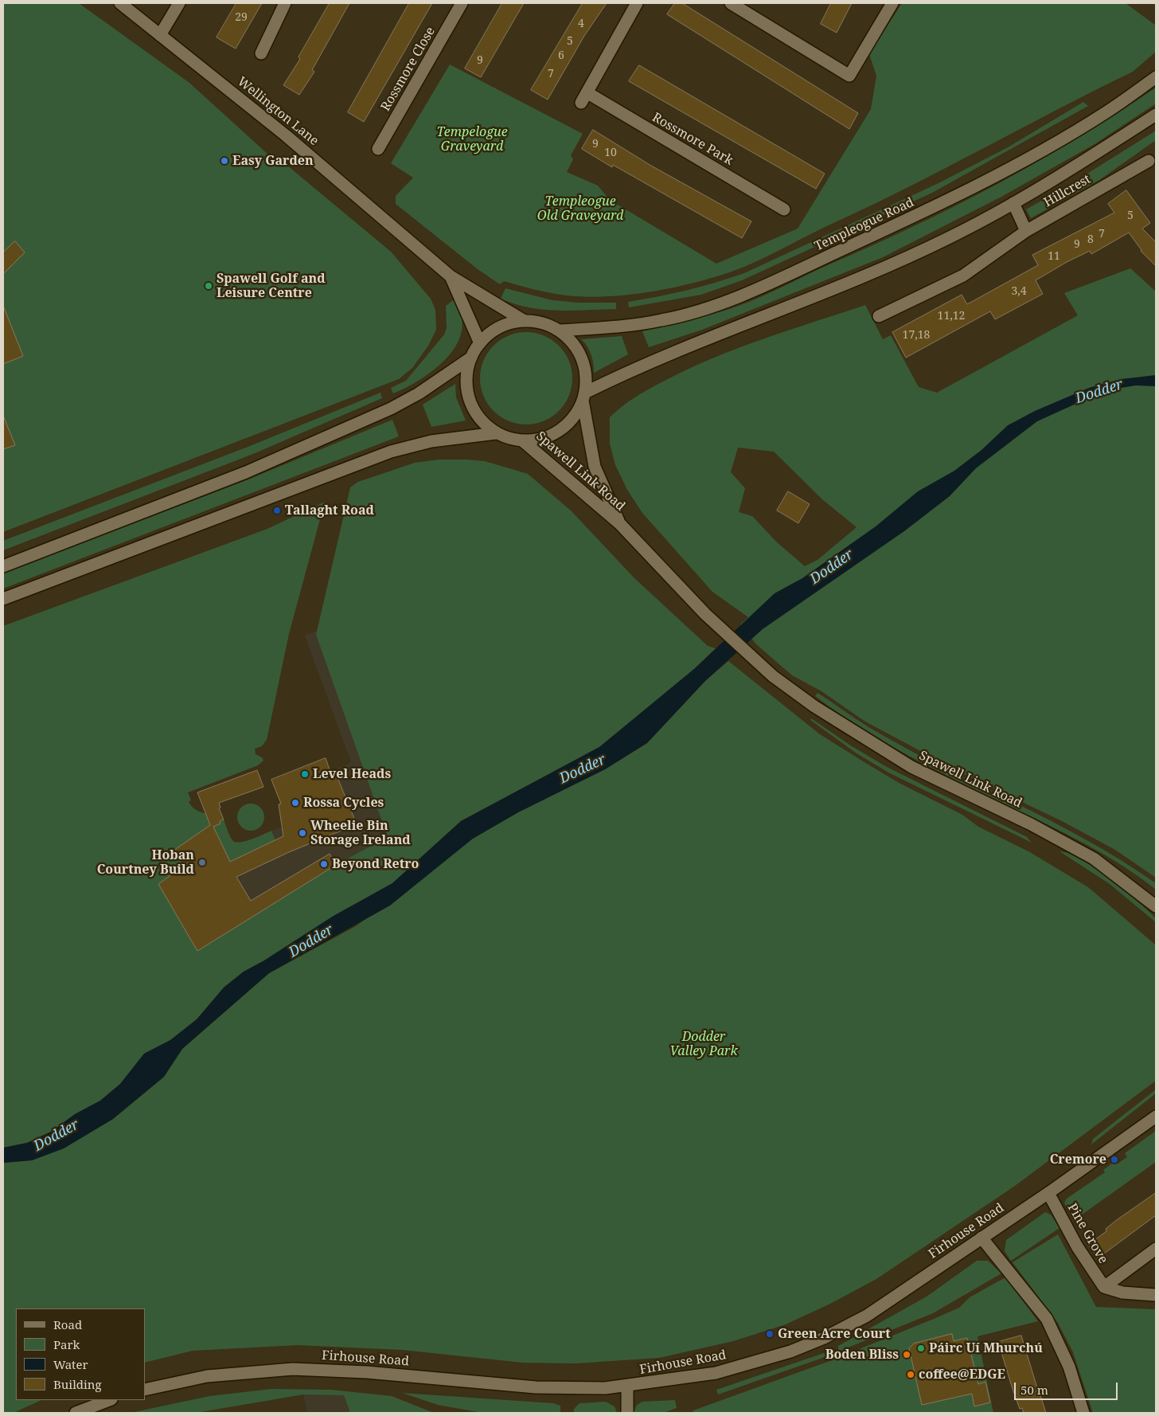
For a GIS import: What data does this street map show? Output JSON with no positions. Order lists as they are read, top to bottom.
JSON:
{
  "streets": {
    "main road": [
      "Rossmore Close",
      "Wellington Lane",
      "Rossmore Park",
      "Hillcrest",
      "Templeogue Road",
      "Spawell Link Road",
      "Firhouse Road",
      "Pine Grove"
    ]
  },
  "crossings": [
    ["Wellington Lane", "Templeogue Road"],
    ["Wellington Lane", "Spawell Link Road"],
    ["Templeogue Road", "Spawell Link Road"],
    ["Firhouse Road", "Pine Grove"]
  ],
  "water": ["Dodder"],
  "parks": ["Tempelogue Graveyard", "Templeogue Old Graveyard", "Dodder Valley Park"],
  "places": [
    "Easy Garden",
    "Spawell Golf and Leisure Centre",
    "Tallaght Road",
    "Level Heads",
    "Rossa Cycles",
    "Wheelie Bin Storage Ireland",
    "Hoban Courtney Build",
    "Beyond Retro",
    "Cremore",
    "Green Acre Court",
    "Páirc Uí Mhurchú",
    "Boden Bliss",
    "coffee@EDGE"
  ],
  "house_numbers": [
    "29",
    "4",
    "5",
    "6",
    "9",
    "7",
    "9",
    "10",
    "5",
    "7",
    "8",
    "9",
    "11",
    "3,4",
    "11,12",
    "17,18"
  ],
  "legend": [
    "Road",
    "Park",
    "Water",
    "Building"
  ],
  "scale_bar": "50 m"
}
